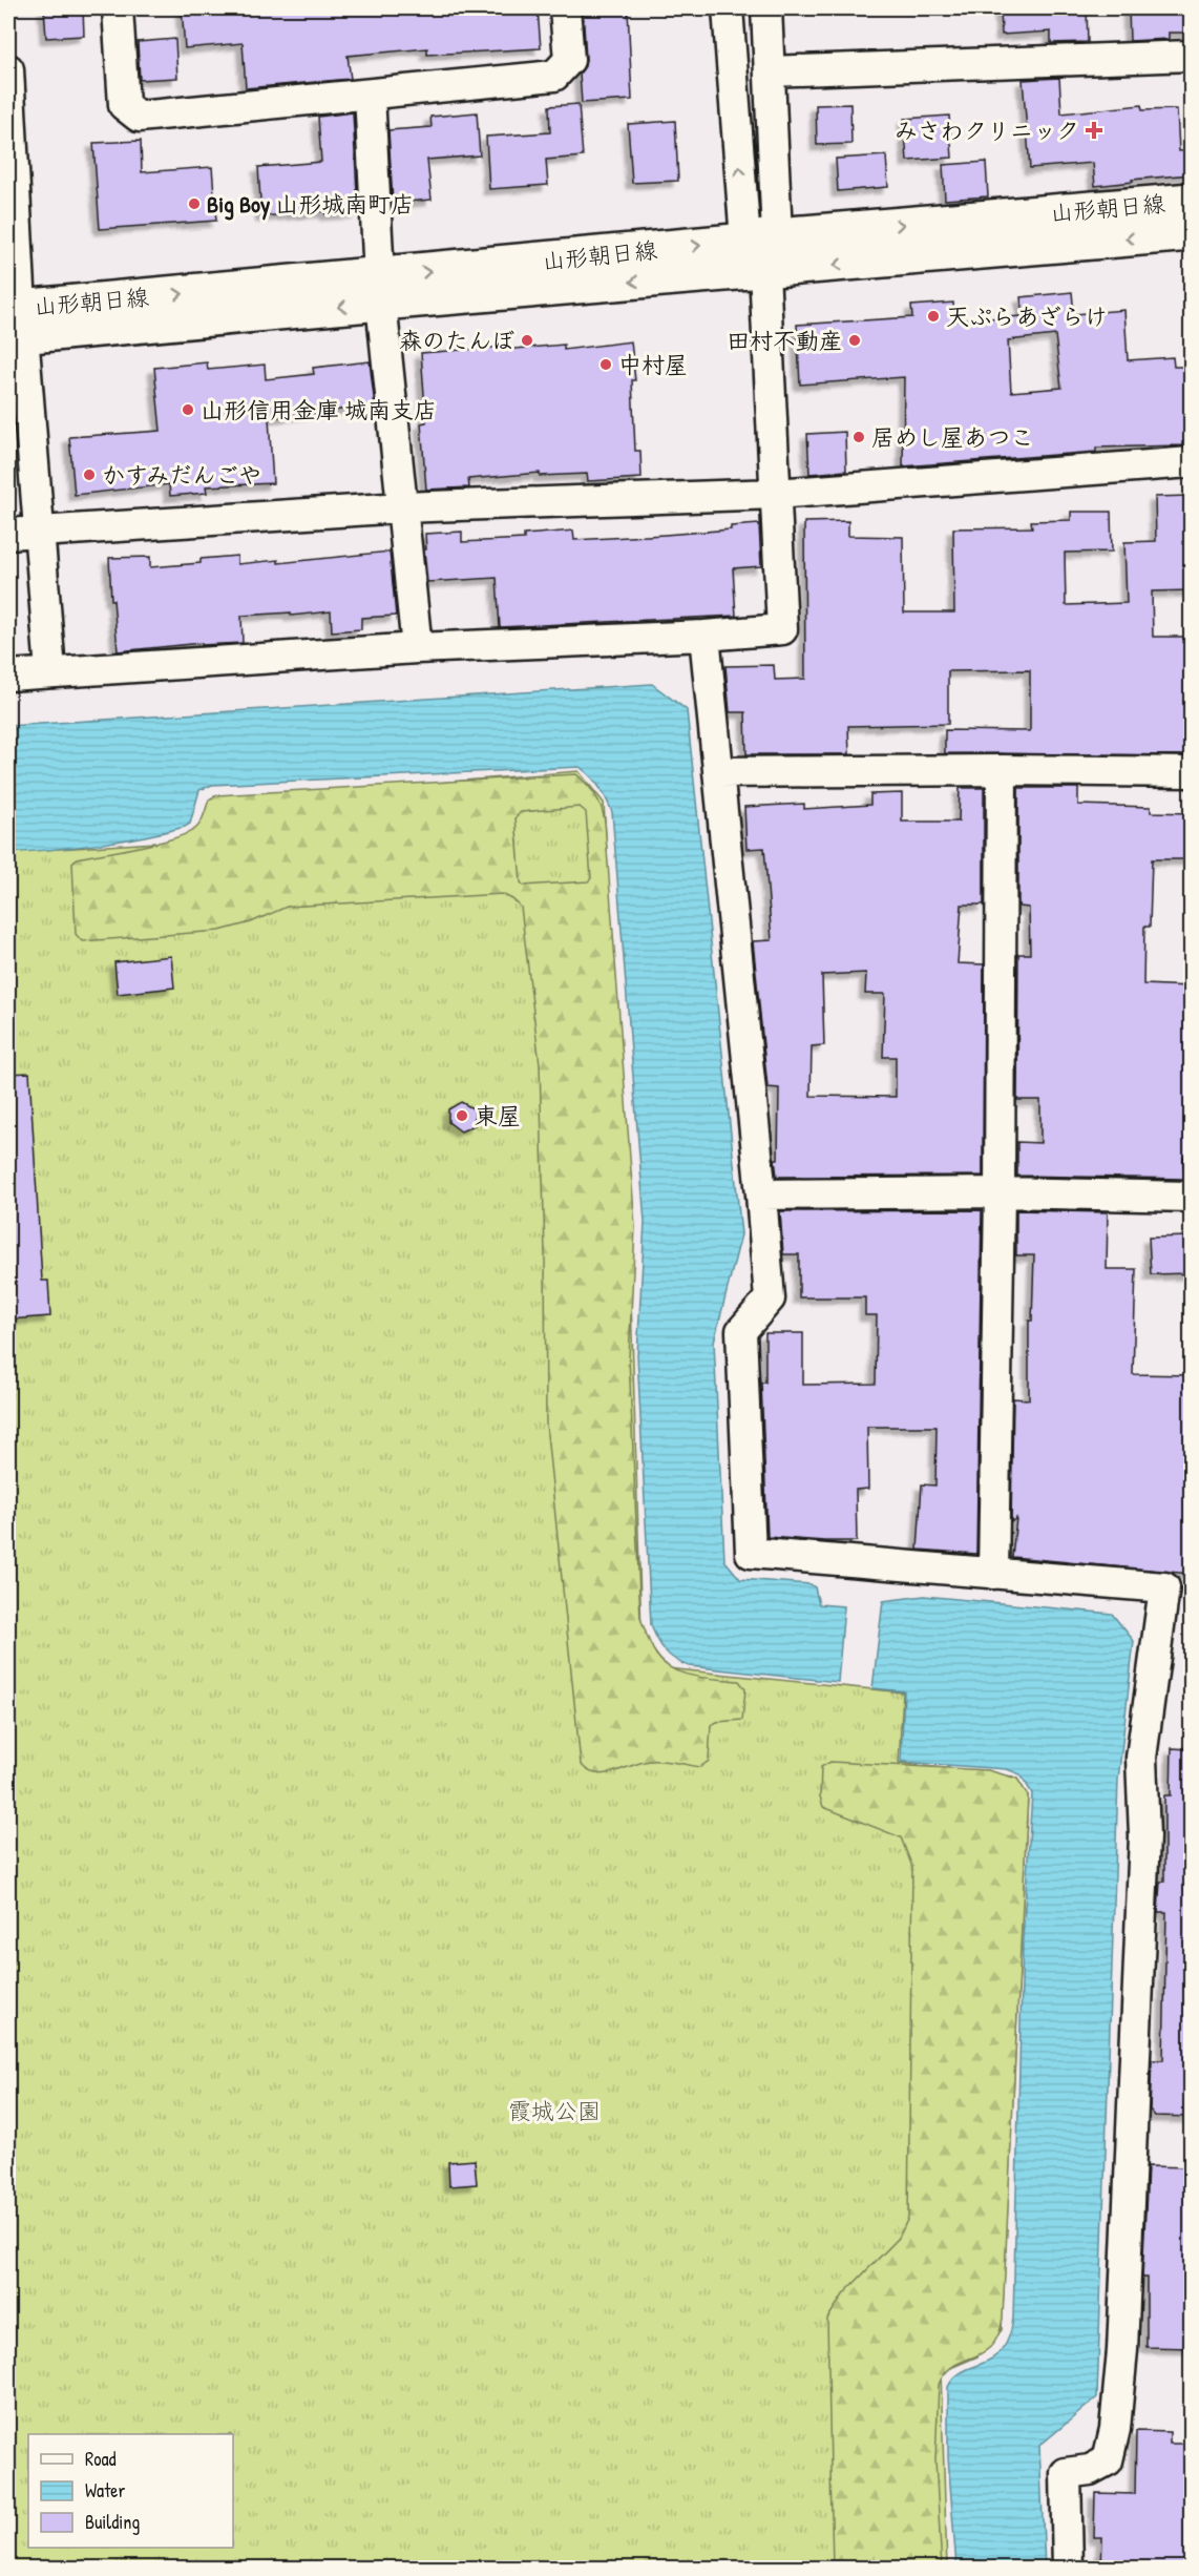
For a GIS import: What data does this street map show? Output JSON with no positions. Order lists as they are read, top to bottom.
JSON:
{
  "streets": {
    "main road": ["山形朝日線"]
  },
  "parks": ["霞城公園"],
  "places": {
    "health": ["みさわクリニック"],
    "other": [
      "Big Boy 山形城南町店",
      "天ぷらあざらけ",
      "森のたんぼ",
      "田村不動産",
      "中村屋",
      "山形信用金庫 城南支店",
      "居めし屋あつこ",
      "かすみだんごや",
      "東屋"
    ]
  },
  "legend": ["Road", "Water", "Building"]
}
